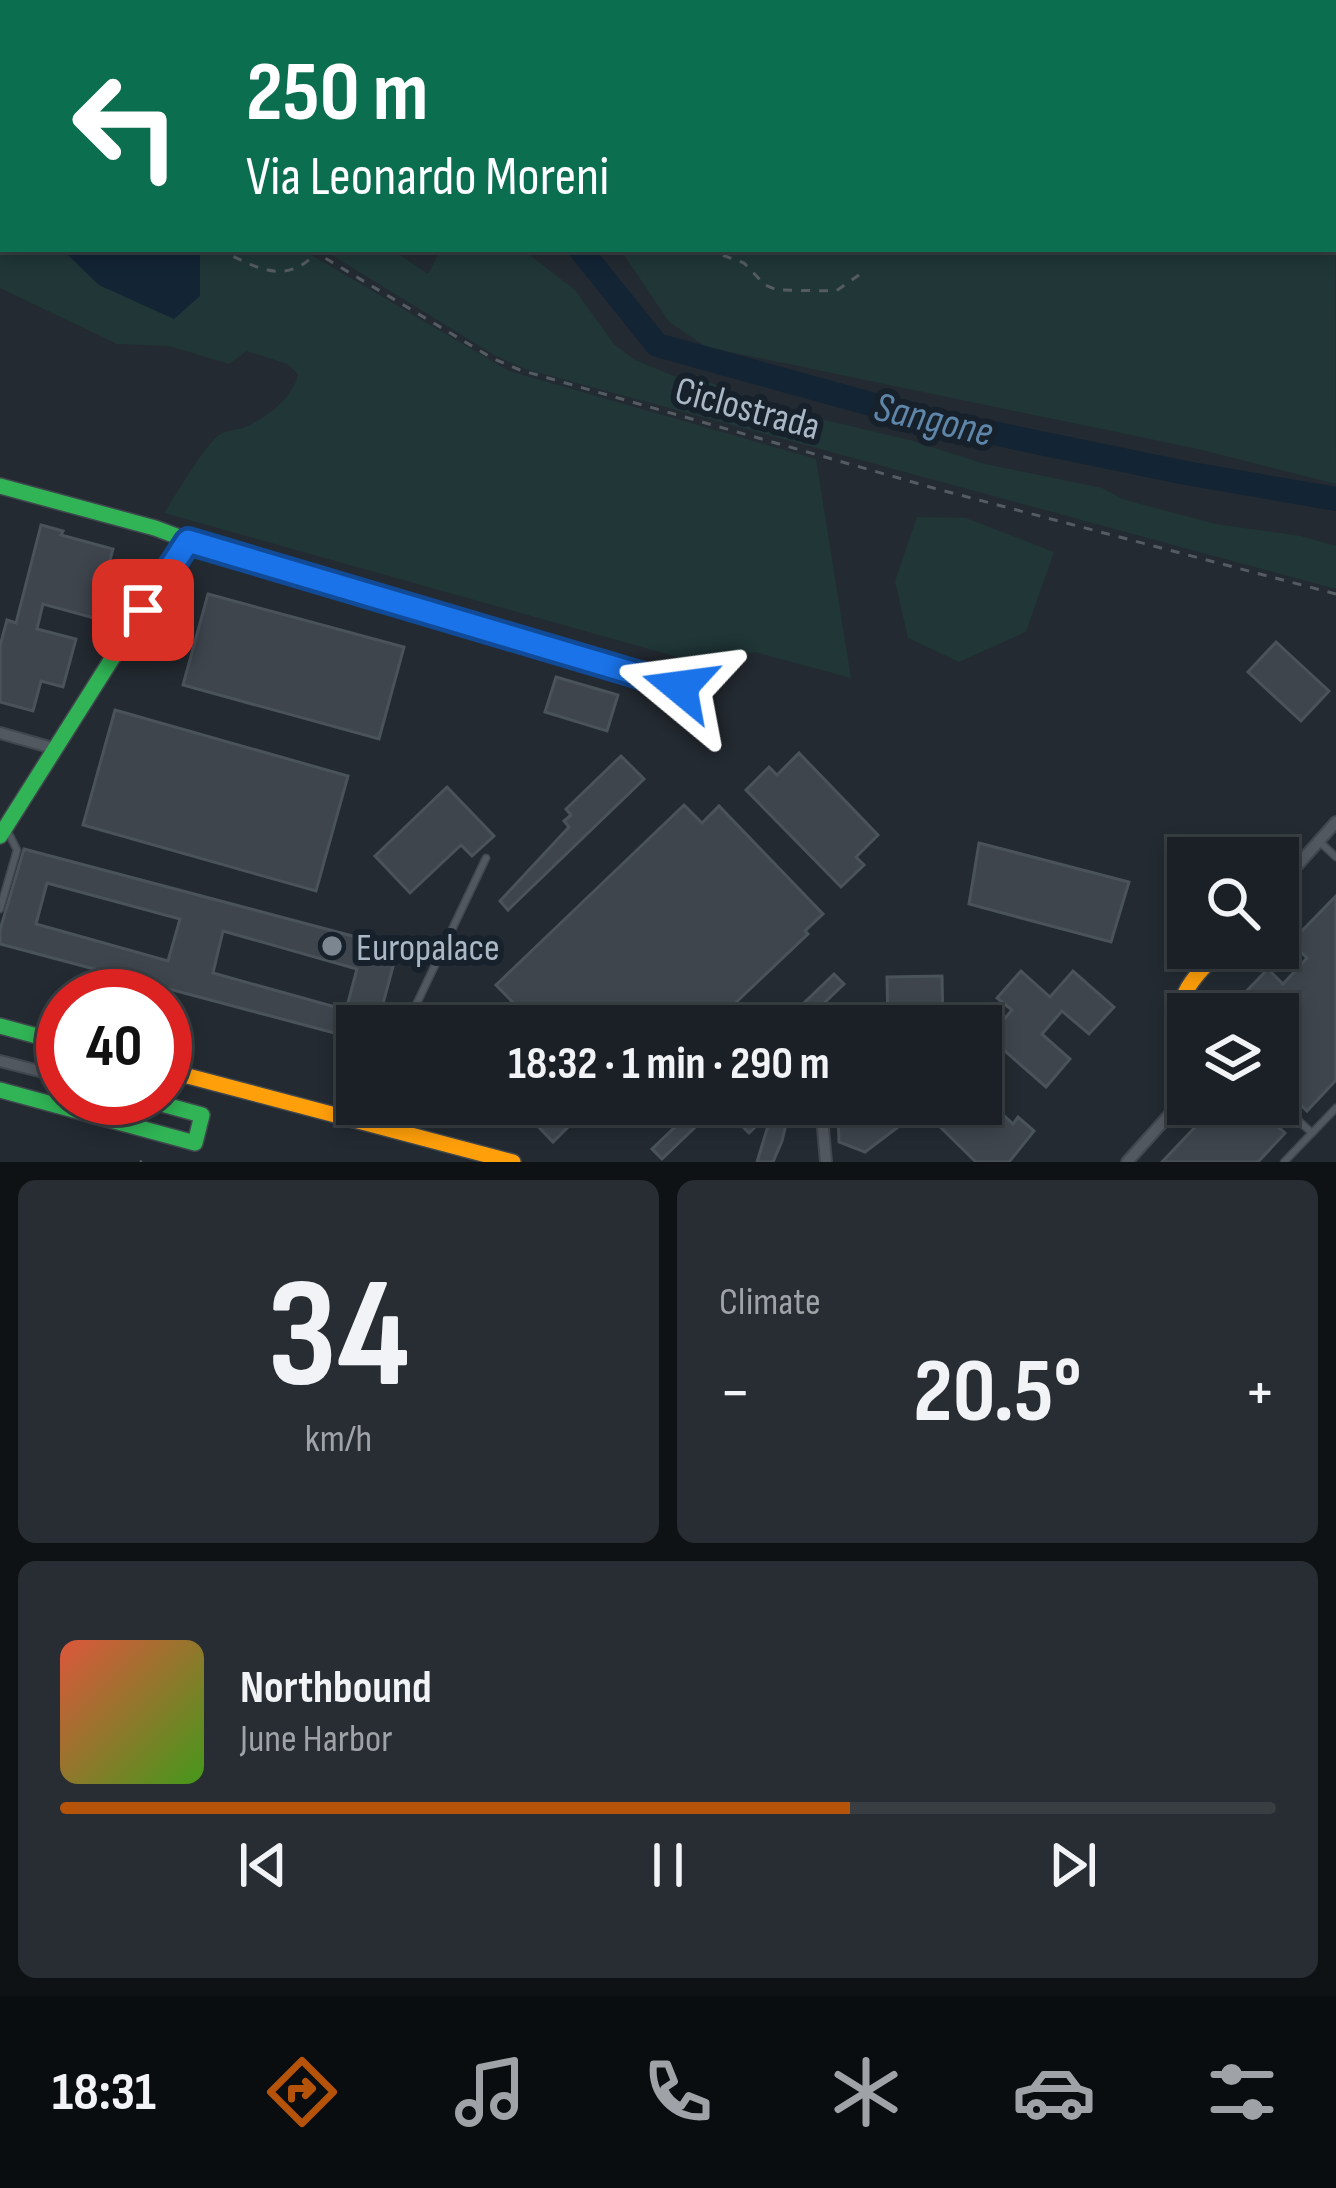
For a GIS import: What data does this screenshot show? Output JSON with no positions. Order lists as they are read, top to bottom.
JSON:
{
  "streets": {
    "path": ["Ciclostrada"]
  },
  "water": ["Sangone"],
  "places": ["Europalace"],
  "page": {
    "turn": ["250 m", "Via Leonardo Moreni"],
    "limit": "40",
    "trip": "18:32 · 1 min · 290 m",
    "tile": [
      ["34", "km/h"],
      "Climate"
    ],
    "heat": ["−", "20.5°", "+"],
    "song": ["Northbound", "June Harbor"],
    "tabs": "18:31"
  }
}
